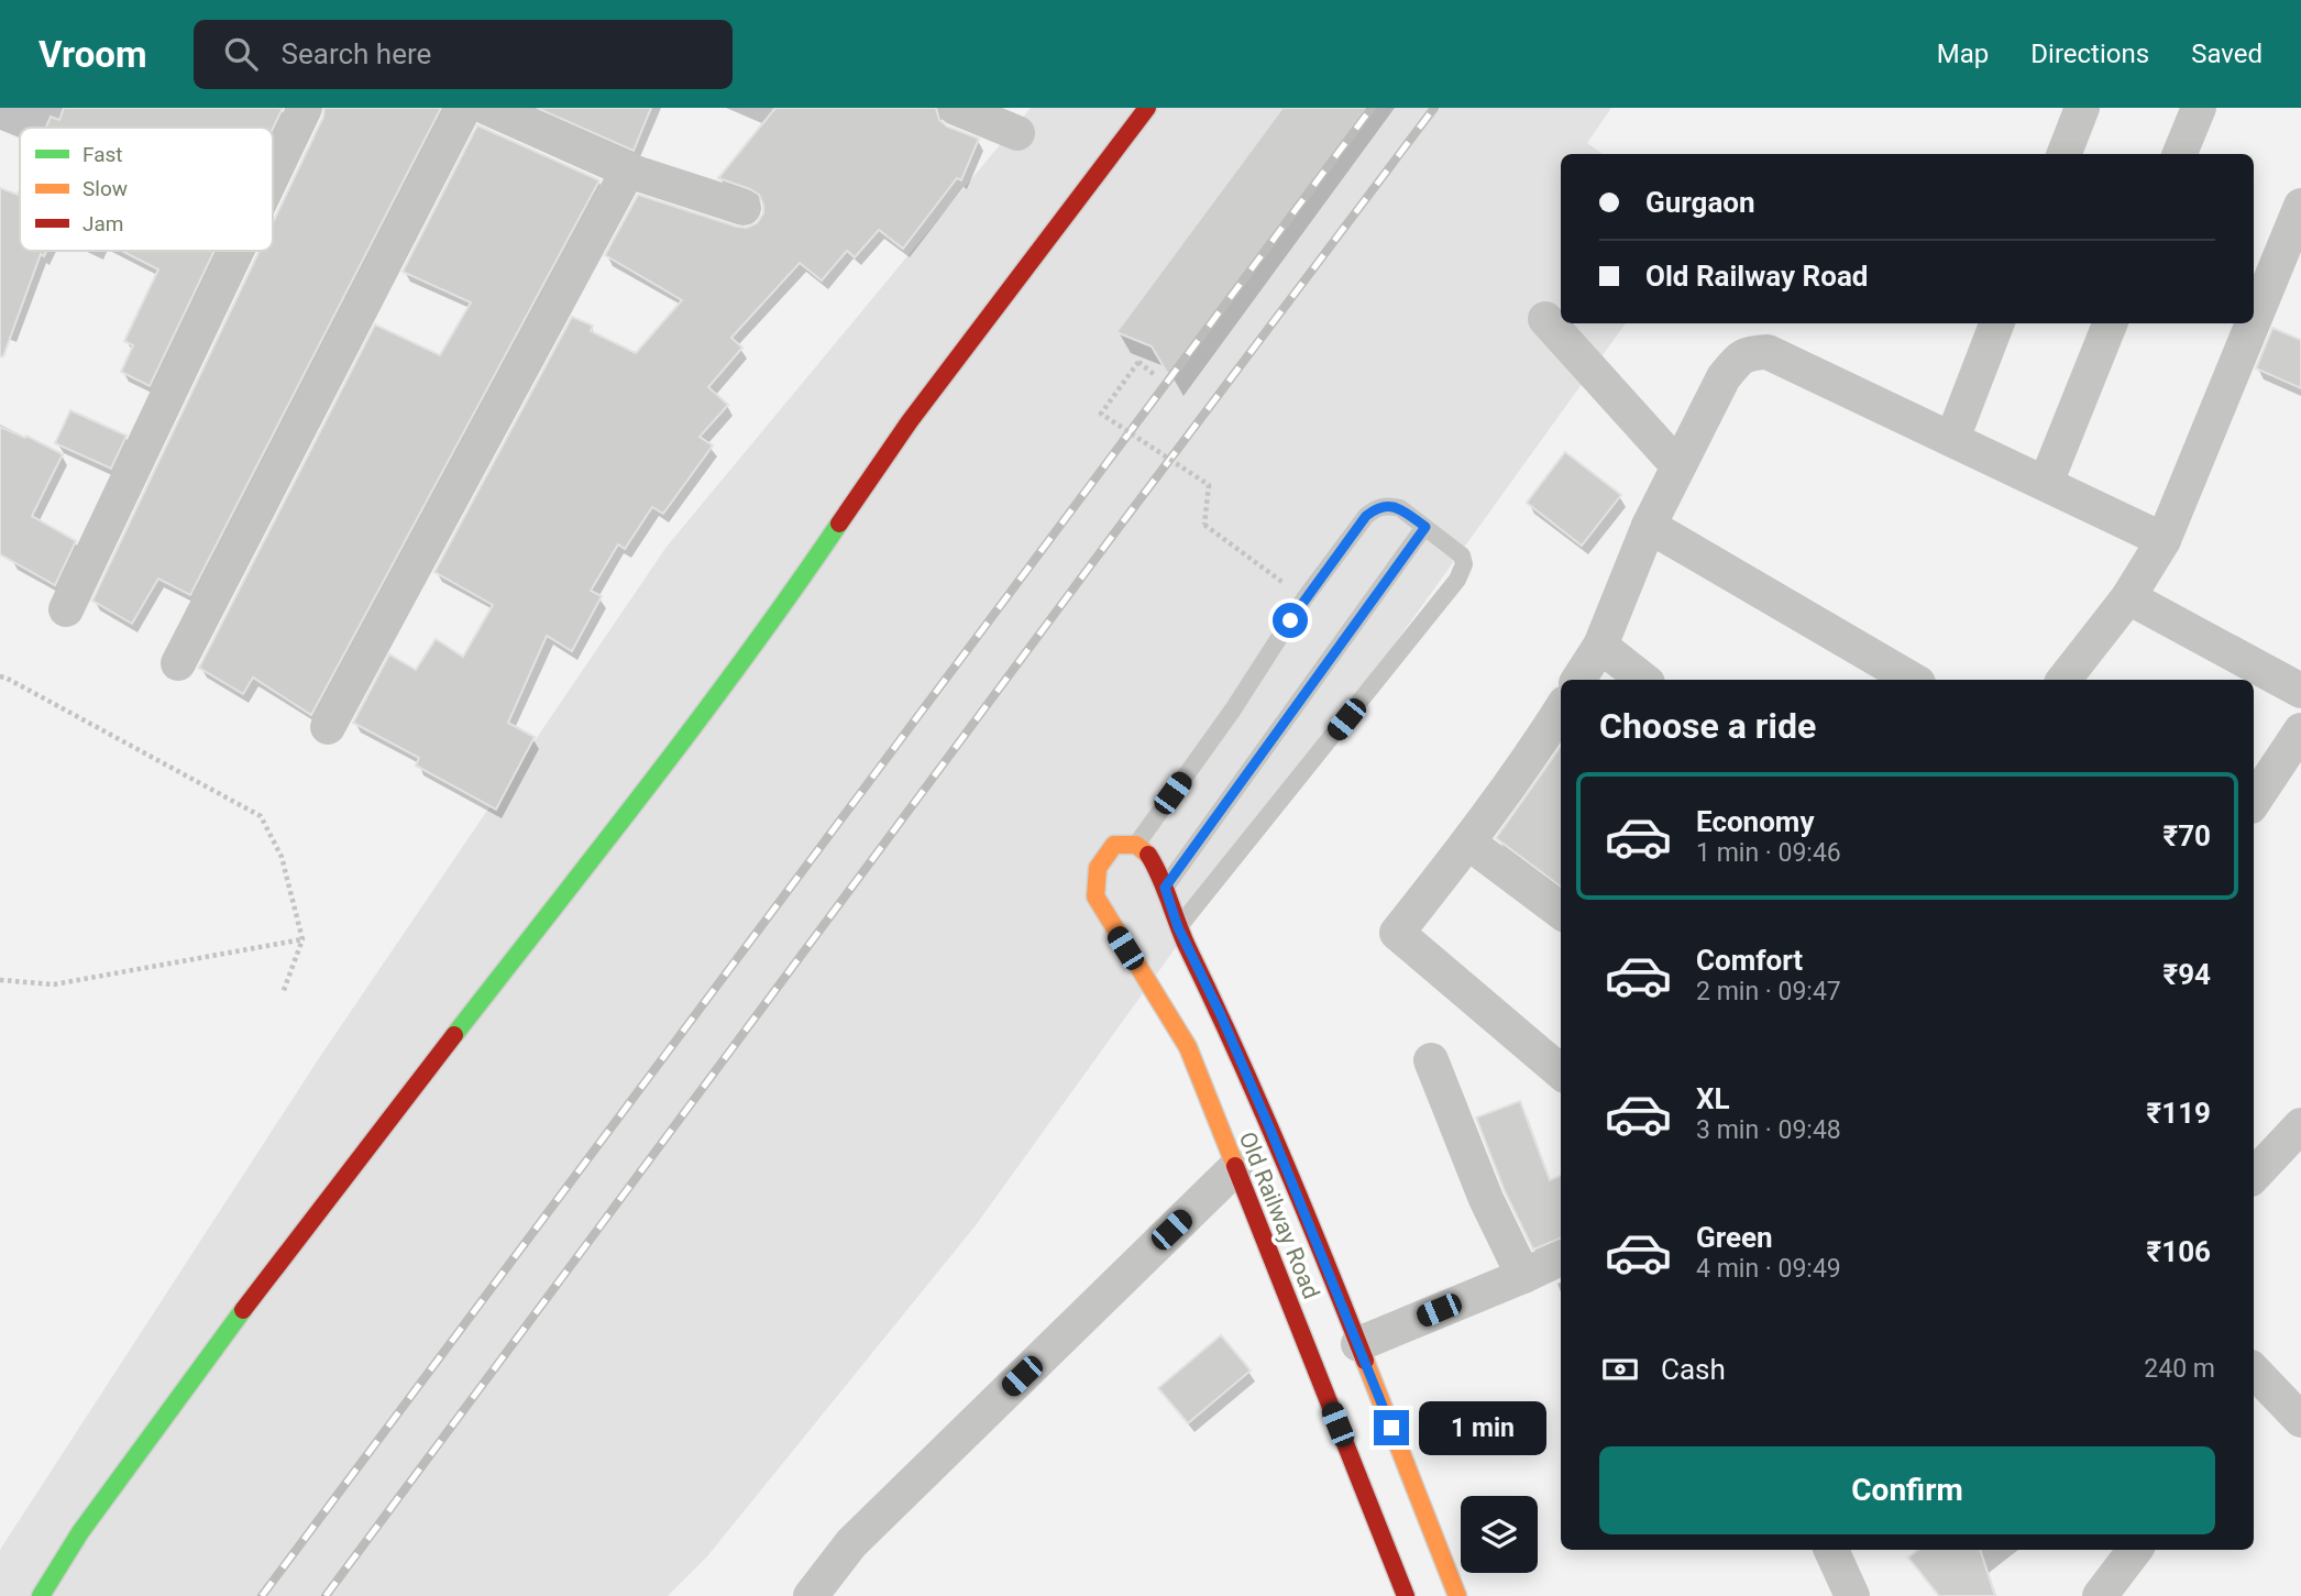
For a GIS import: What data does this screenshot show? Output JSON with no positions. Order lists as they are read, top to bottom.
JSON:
{
  "streets": {
    "street": ["Old Railway Road"]
  },
  "legend": ["Fast", "Slow", "Jam"],
  "page": {
    "header": "Vroom",
    "search": "Search here",
    "nav": ["Map", "Directions", "Saved"],
    "banner": ["Gurgaon", "Old Railway Road"],
    "heading": "Choose a ride",
    "list": [
      {
        "name": "Economy",
        "note": "1 min · 09:46",
        "value": "₹70"
      },
      {
        "name": "Comfort",
        "note": "2 min · 09:47",
        "value": "₹94"
      },
      {
        "name": "XL",
        "note": "3 min · 09:48",
        "value": "₹119"
      },
      {
        "name": "Green",
        "note": "4 min · 09:49",
        "value": "₹106"
      }
    ],
    "pay": ["Cash", "240 m"],
    "bubble": "1 min",
    "buttons": "Confirm"
  }
}
